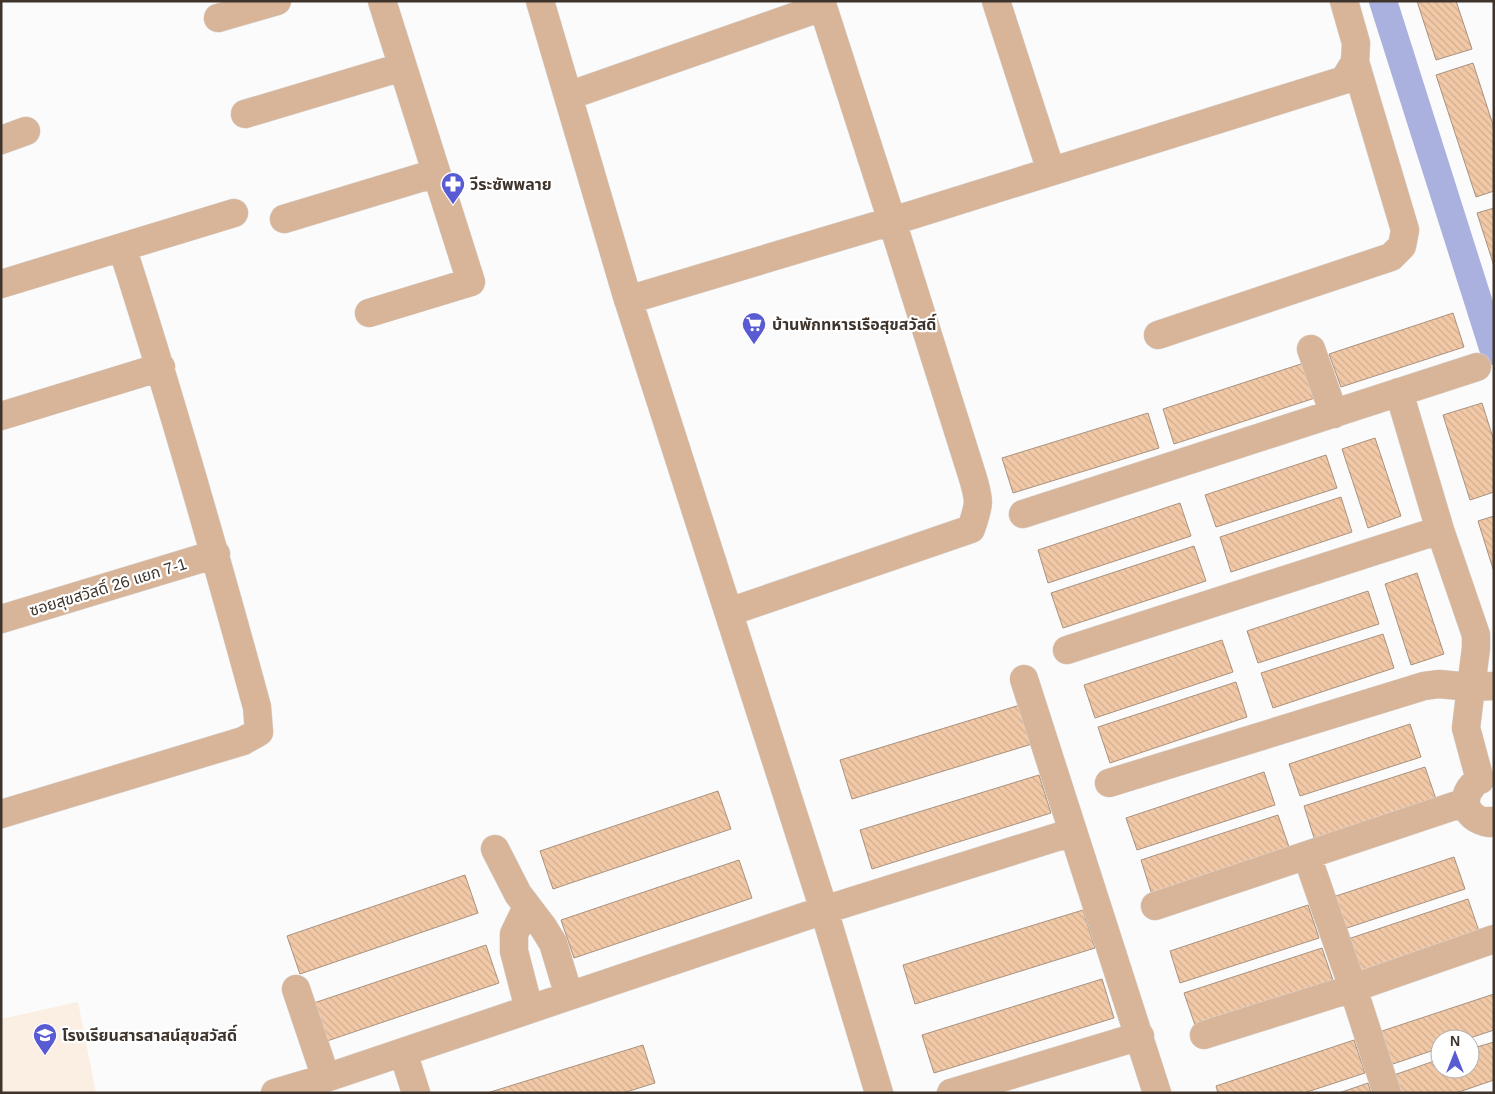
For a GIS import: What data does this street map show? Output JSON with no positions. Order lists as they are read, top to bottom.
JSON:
{
  "streets": {
    "street": ["ซอยสุขสวัสดิ์ 26 แยก 7-1"]
  },
  "places": {
    "pharmacy": ["วีระซัพพลาย"],
    "supermarket": ["บ้านพักทหารเรือสุขสวัสดิ์"],
    "school or university": ["โรงเรียนสารสาสน์สุขสวัสดิ์"]
  },
  "north": "top"
}
